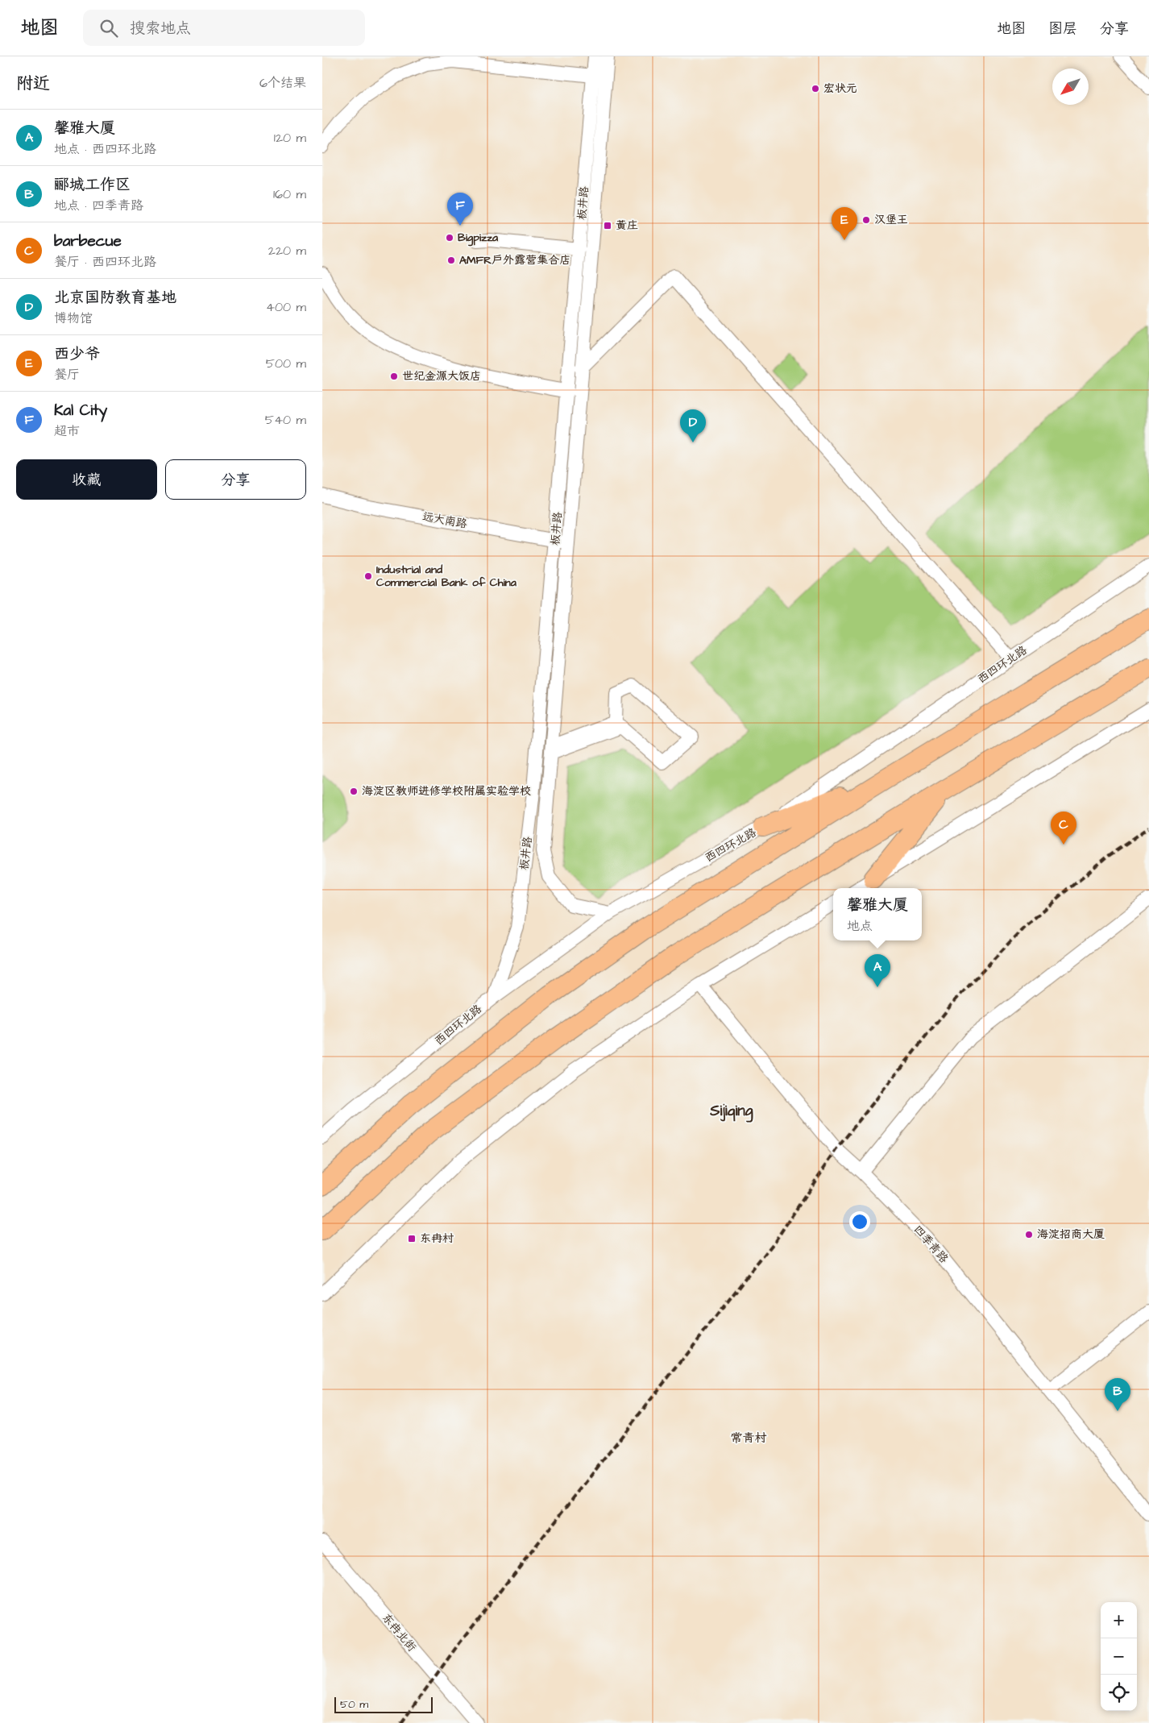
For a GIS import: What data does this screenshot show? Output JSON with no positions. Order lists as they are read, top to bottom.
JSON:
{
  "streets": {
    "street": [
      "板井路",
      "远大南路",
      "西四环北路",
      "四季青路",
      "东冉北街"
    ]
  },
  "crossings": [
    ["板井路", "远大南路"],
    ["板井路", "西四环北路"]
  ],
  "districts": ["Sijiqing", "常青村"],
  "places": {
    "other": [
      "宏状元",
      "汉堡王",
      "Bigpizza",
      "AMFR户外露营集合店",
      "世纪金源大饭店",
      "Industrial and Commercial Bank of China",
      "海淀区教师进修学校附属实验学校",
      "海淀招商大厦"
    ],
    "transit": ["黄庄", "东冉村"]
  },
  "scale_bar": "50 m",
  "north": "bottom left",
  "page": {
    "header": "地图",
    "search": "搜索地点",
    "nav": ["地图", "图层", "分享"],
    "heading": ["附近", "6个结果"],
    "list": [
      {
        "mark": "A",
        "name": "馨雅大厦",
        "note": "地点 · 西四环北路",
        "value": "120 m"
      },
      {
        "mark": "B",
        "name": "郦城工作区",
        "note": "地点 · 四季青路",
        "value": "160 m"
      },
      {
        "mark": "C",
        "name": "barbecue",
        "note": "餐厅 · 西四环北路",
        "value": "220 m"
      },
      {
        "mark": "D",
        "name": "北京国防教育基地",
        "note": "博物馆",
        "value": "400 m"
      },
      {
        "mark": "E",
        "name": "西少爷",
        "note": "餐厅",
        "value": "500 m"
      },
      {
        "mark": "F",
        "name": "Kal City",
        "note": "超市",
        "value": "540 m"
      }
    ],
    "pins": [
      "F",
      "E",
      "D",
      "C",
      "A",
      "B"
    ],
    "buttons": ["收藏", "分享"],
    "popup": ["馨雅大厦", "地点"],
    "map_buttons": ["+", "−"],
    "scale": "50 m"
  }
}
